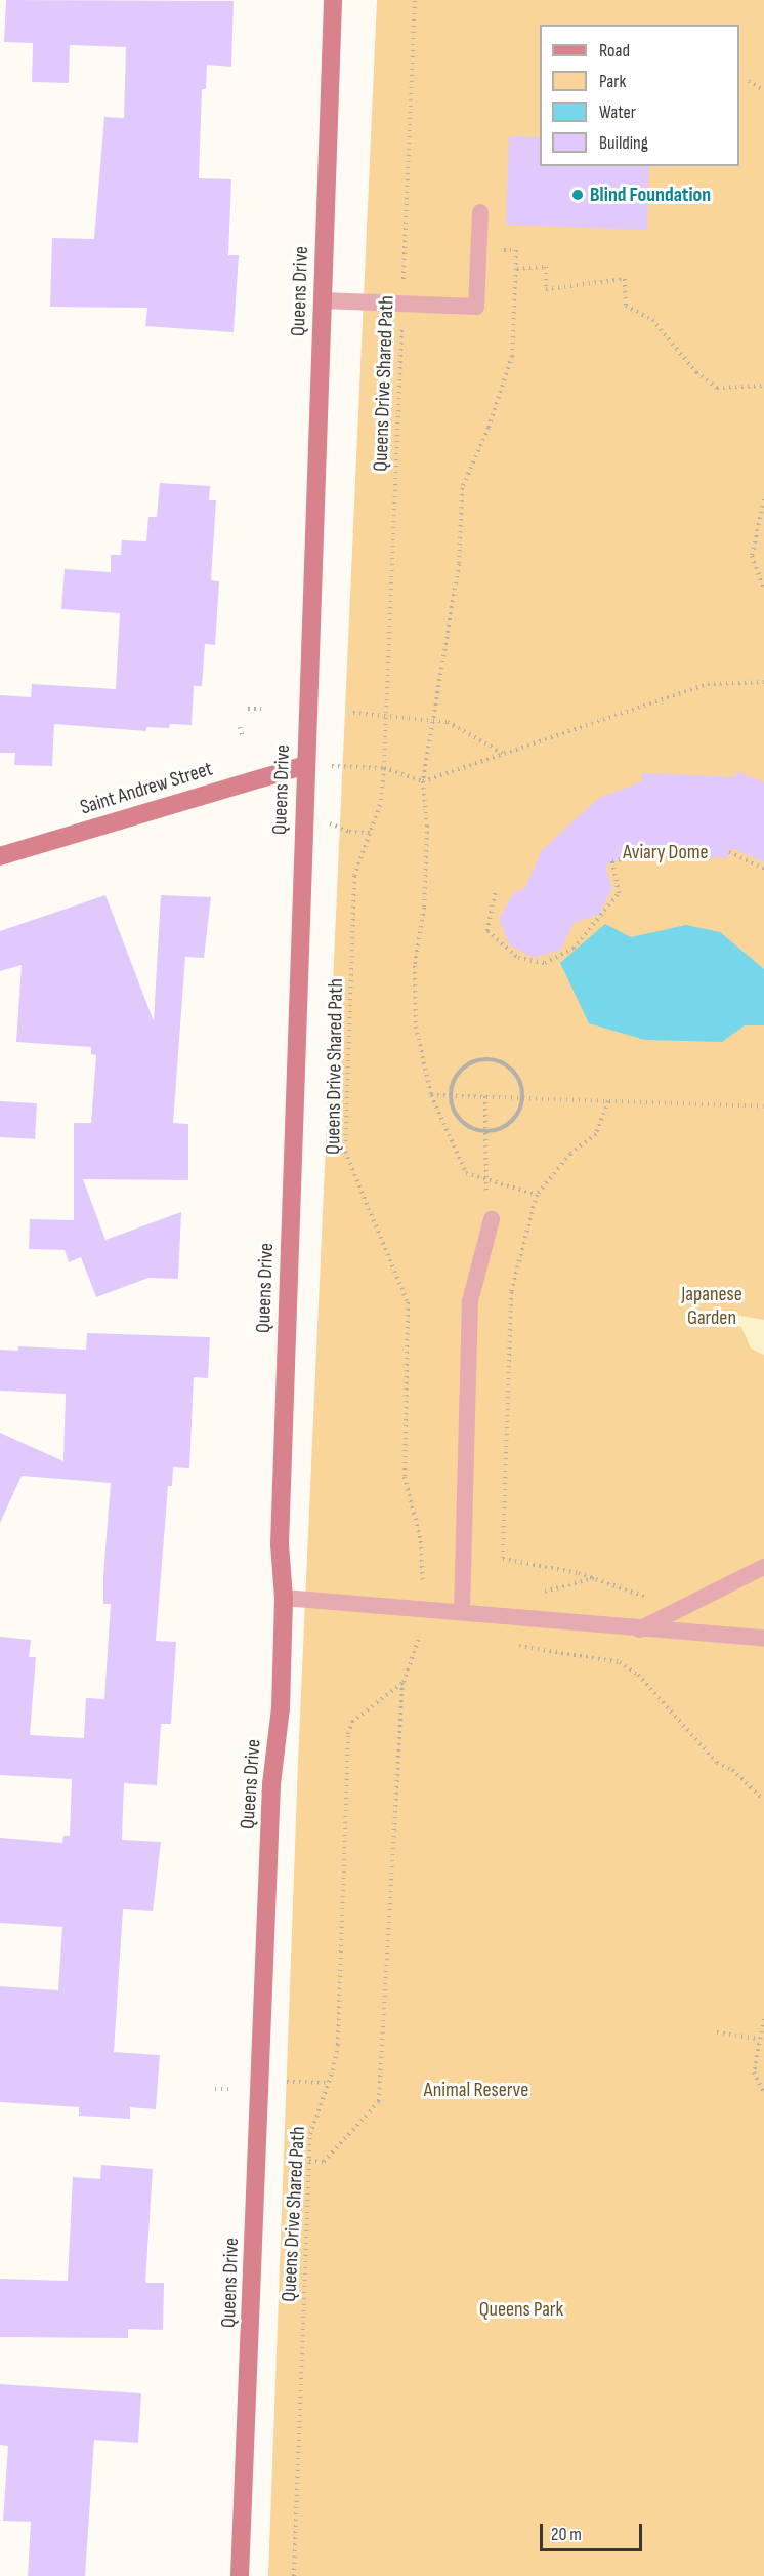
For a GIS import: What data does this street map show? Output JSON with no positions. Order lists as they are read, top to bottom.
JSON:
{
  "streets": {
    "main road": ["Queens Drive", "Saint Andrew Street"],
    "path": ["Queens Drive Shared Path"]
  },
  "crossings": [
    ["Queens Drive", "Saint Andrew Street"]
  ],
  "parks": [
    "Aviary Dome",
    "Japanese Garden",
    "Animal Reserve",
    "Queens Park"
  ],
  "places": ["Blind Foundation"],
  "legend": [
    "Road",
    "Park",
    "Water",
    "Building"
  ],
  "scale_bar": "20 m"
}
